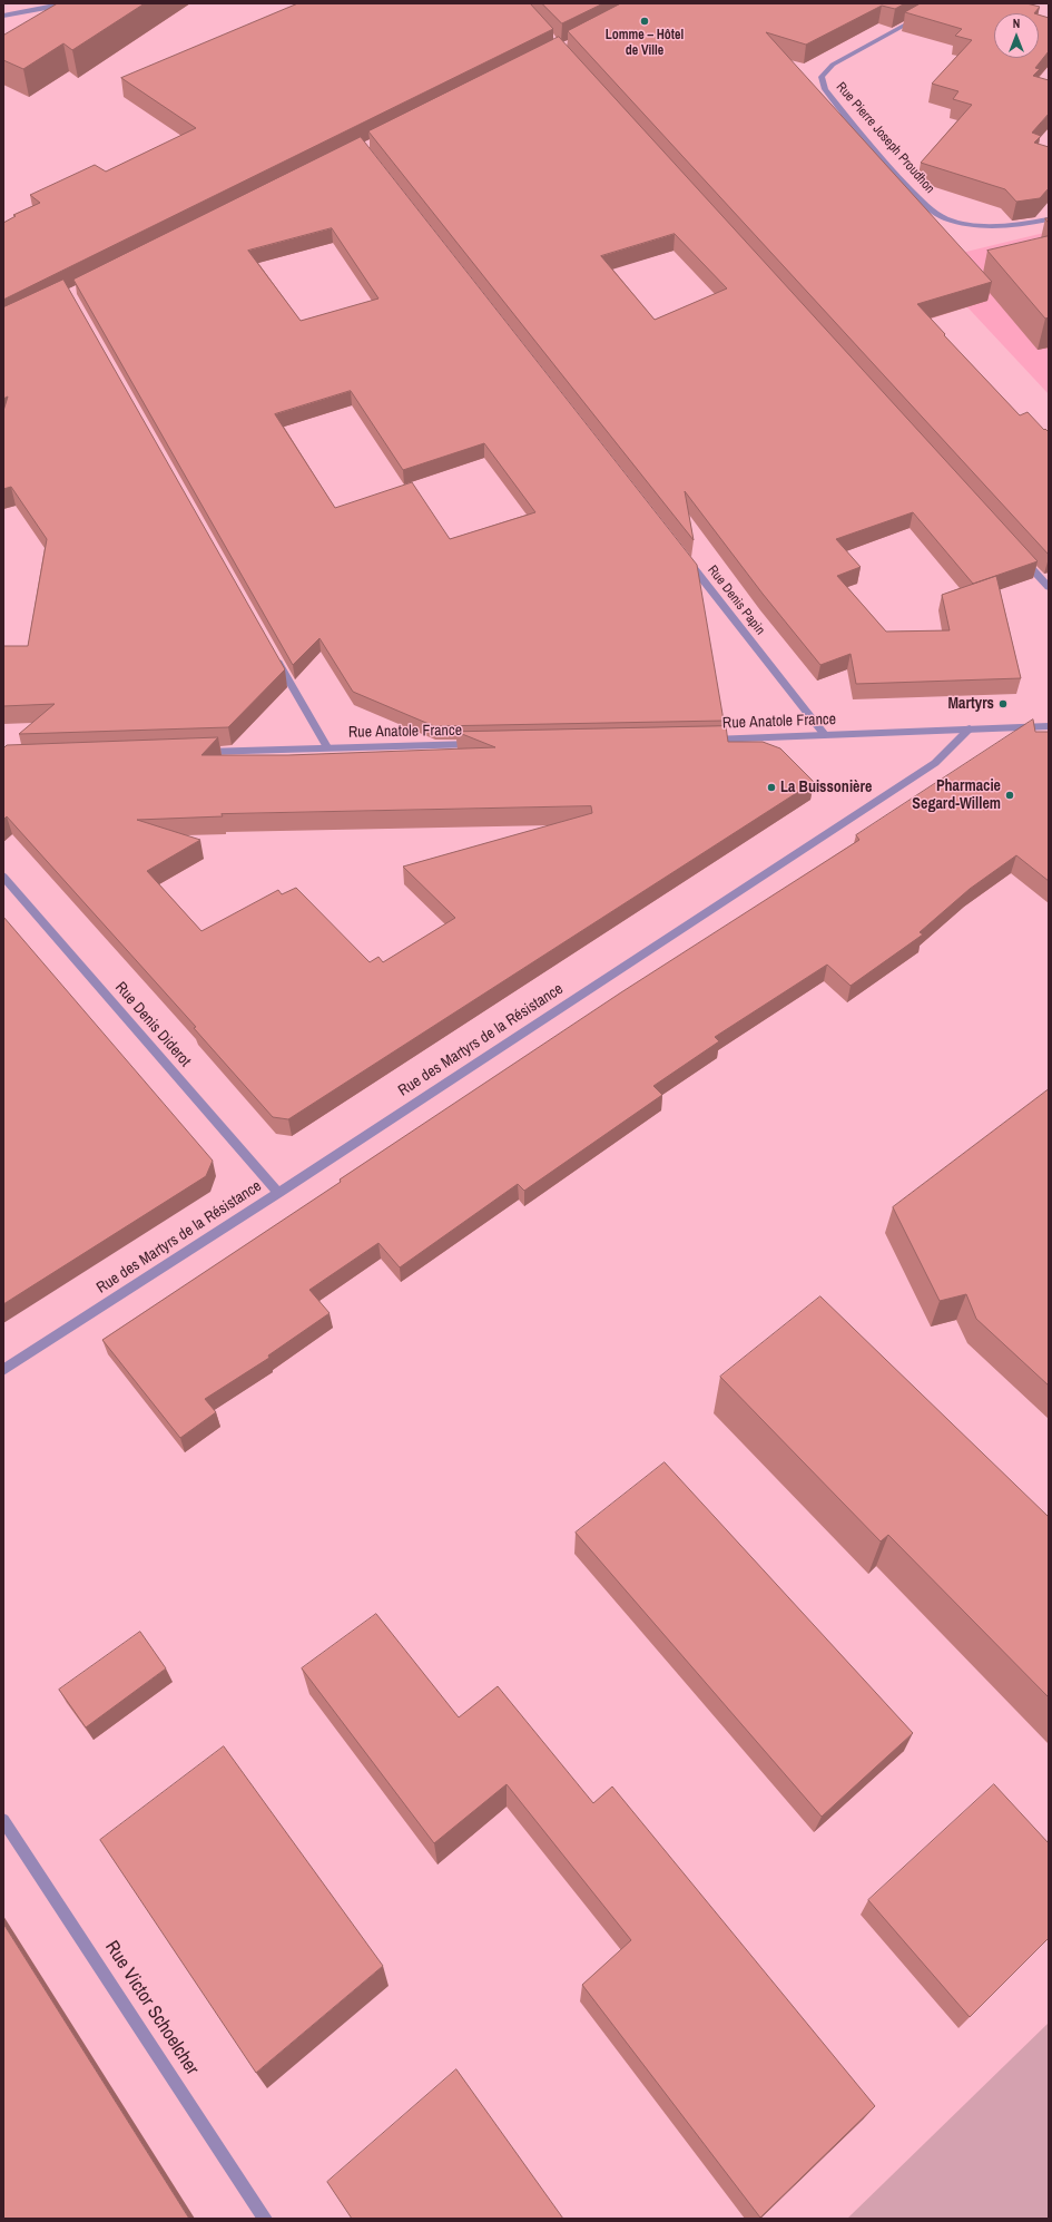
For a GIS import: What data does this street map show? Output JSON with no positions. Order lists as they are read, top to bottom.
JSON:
{
  "streets": {
    "street": [
      "Rue Pierre Joseph Proudhon",
      "Rue Denis Papin",
      "Rue Anatole France",
      "Rue Denis Diderot",
      "Rue des Martyrs de la Résistance",
      "Rue Victor Schoelcher"
    ]
  },
  "crossings": [
    ["Rue Denis Papin", "Rue Anatole France"],
    ["Rue Anatole France", "Rue des Martyrs de la Résistance"],
    ["Rue Denis Diderot", "Rue des Martyrs de la Résistance"]
  ],
  "places": [
    "Lomme – Hôtel de Ville",
    "Martyrs",
    "La Buissonière",
    "Pharmacie Segard-Willem"
  ],
  "north": "top"
}
